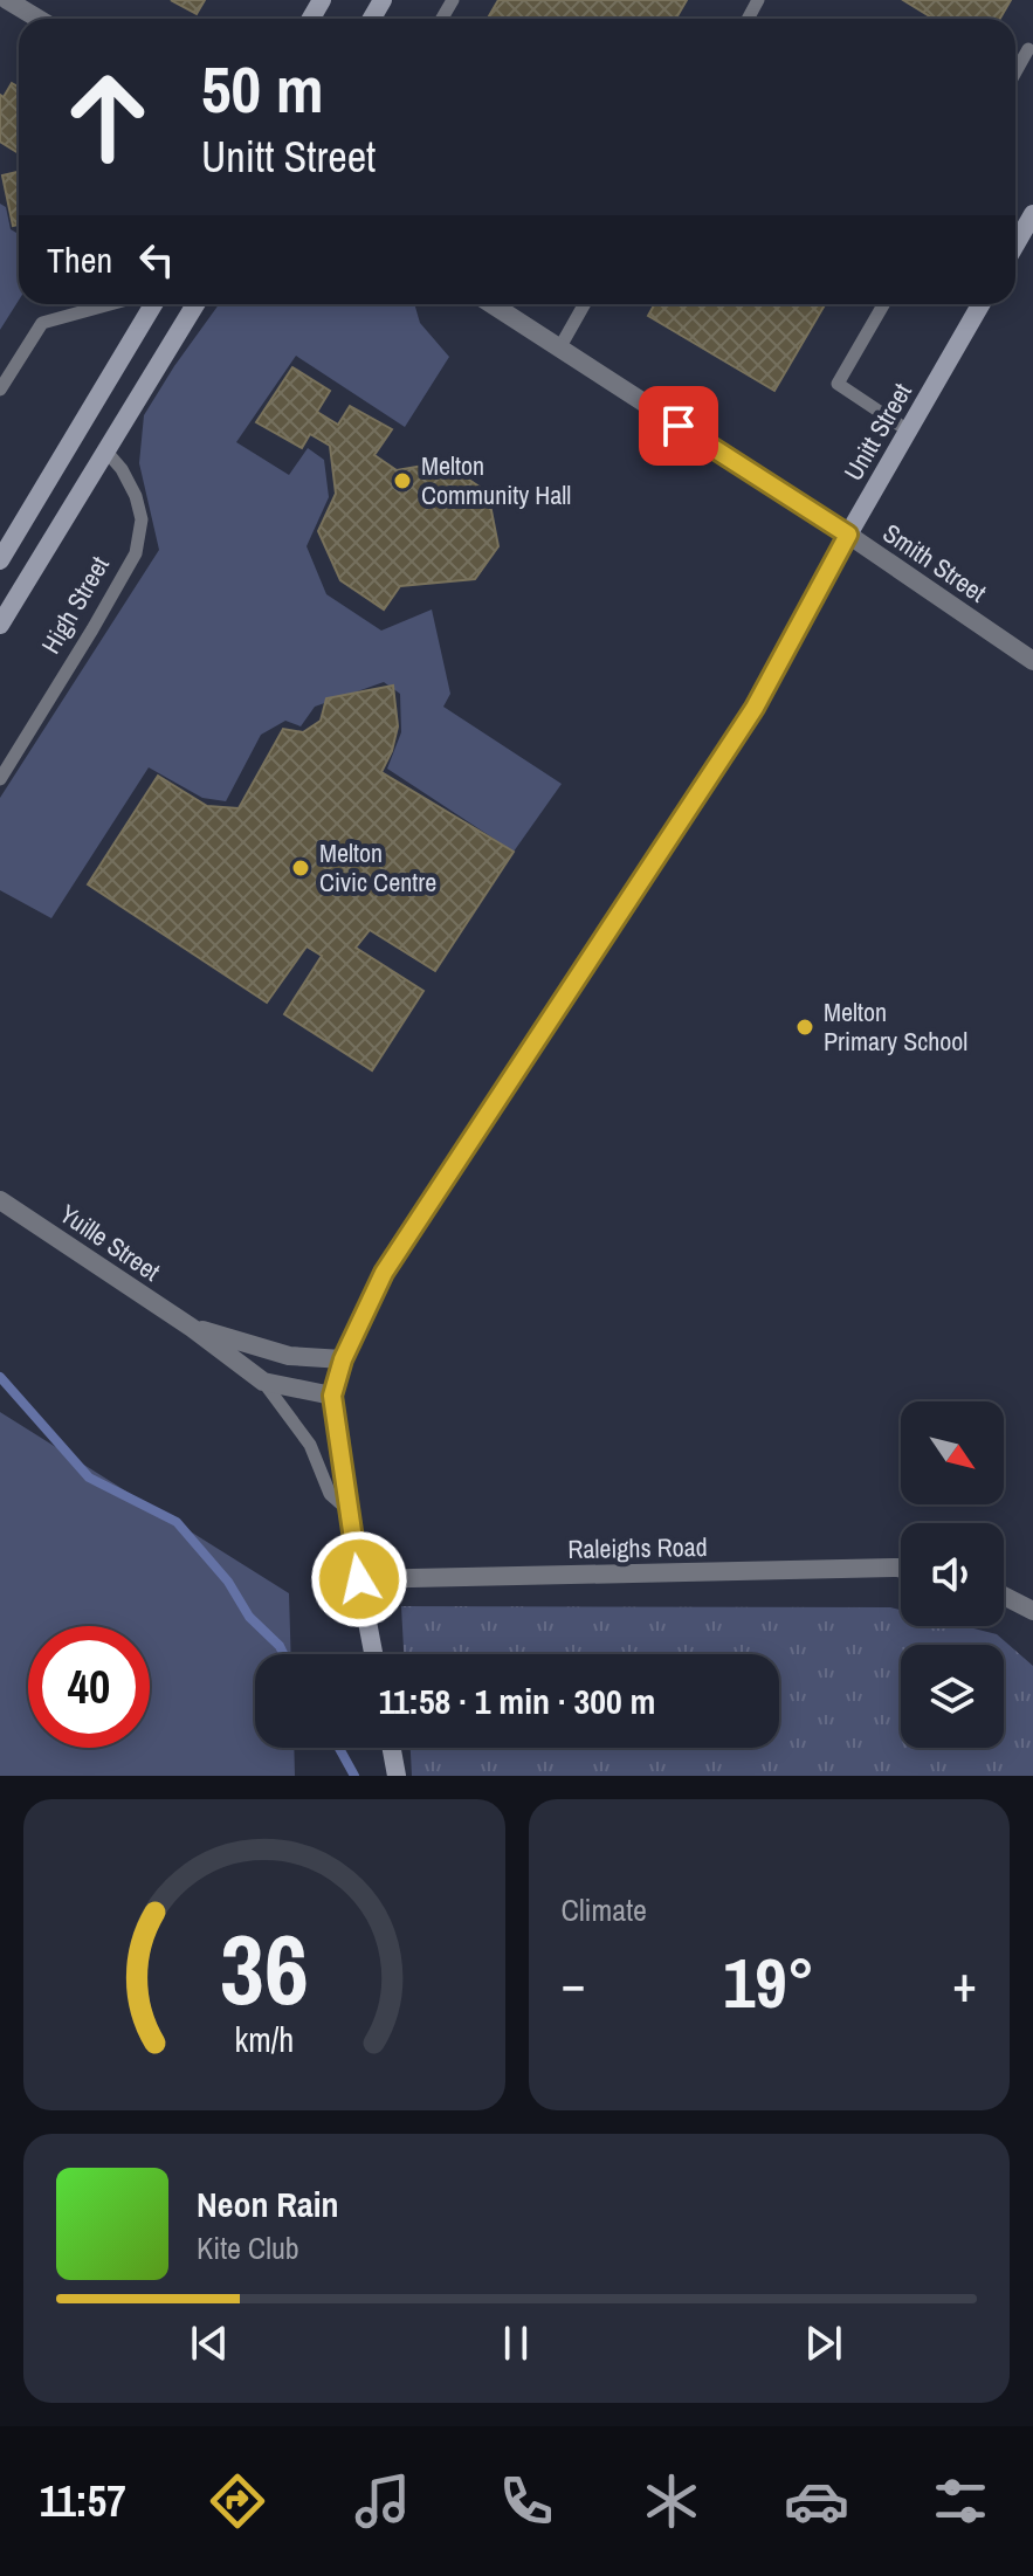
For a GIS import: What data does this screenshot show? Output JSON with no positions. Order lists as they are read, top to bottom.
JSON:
{
  "streets": {
    "street": [
      "Unitt Street",
      "Smith Street",
      "High Street",
      "Yuille Street",
      "Raleighs Road"
    ]
  },
  "crossings": [
    ["Unitt Street", "Smith Street"],
    ["Unitt Street", "Yuille Street"]
  ],
  "places": ["Melton Community Hall", "Melton Civic Centre", "Melton Primary School"],
  "north": "bottom right",
  "page": {
    "turn": ["50 m", "Unitt Street"],
    "then": "Then",
    "limit": "40",
    "trip": "11:58 · 1 min · 300 m",
    "tile": "Climate",
    "heat": ["−", "19°", "+"],
    "song": ["Neon Rain", "Kite Club"],
    "tabs": "11:57",
    "gauge": ["36", "km/h"]
  }
}
